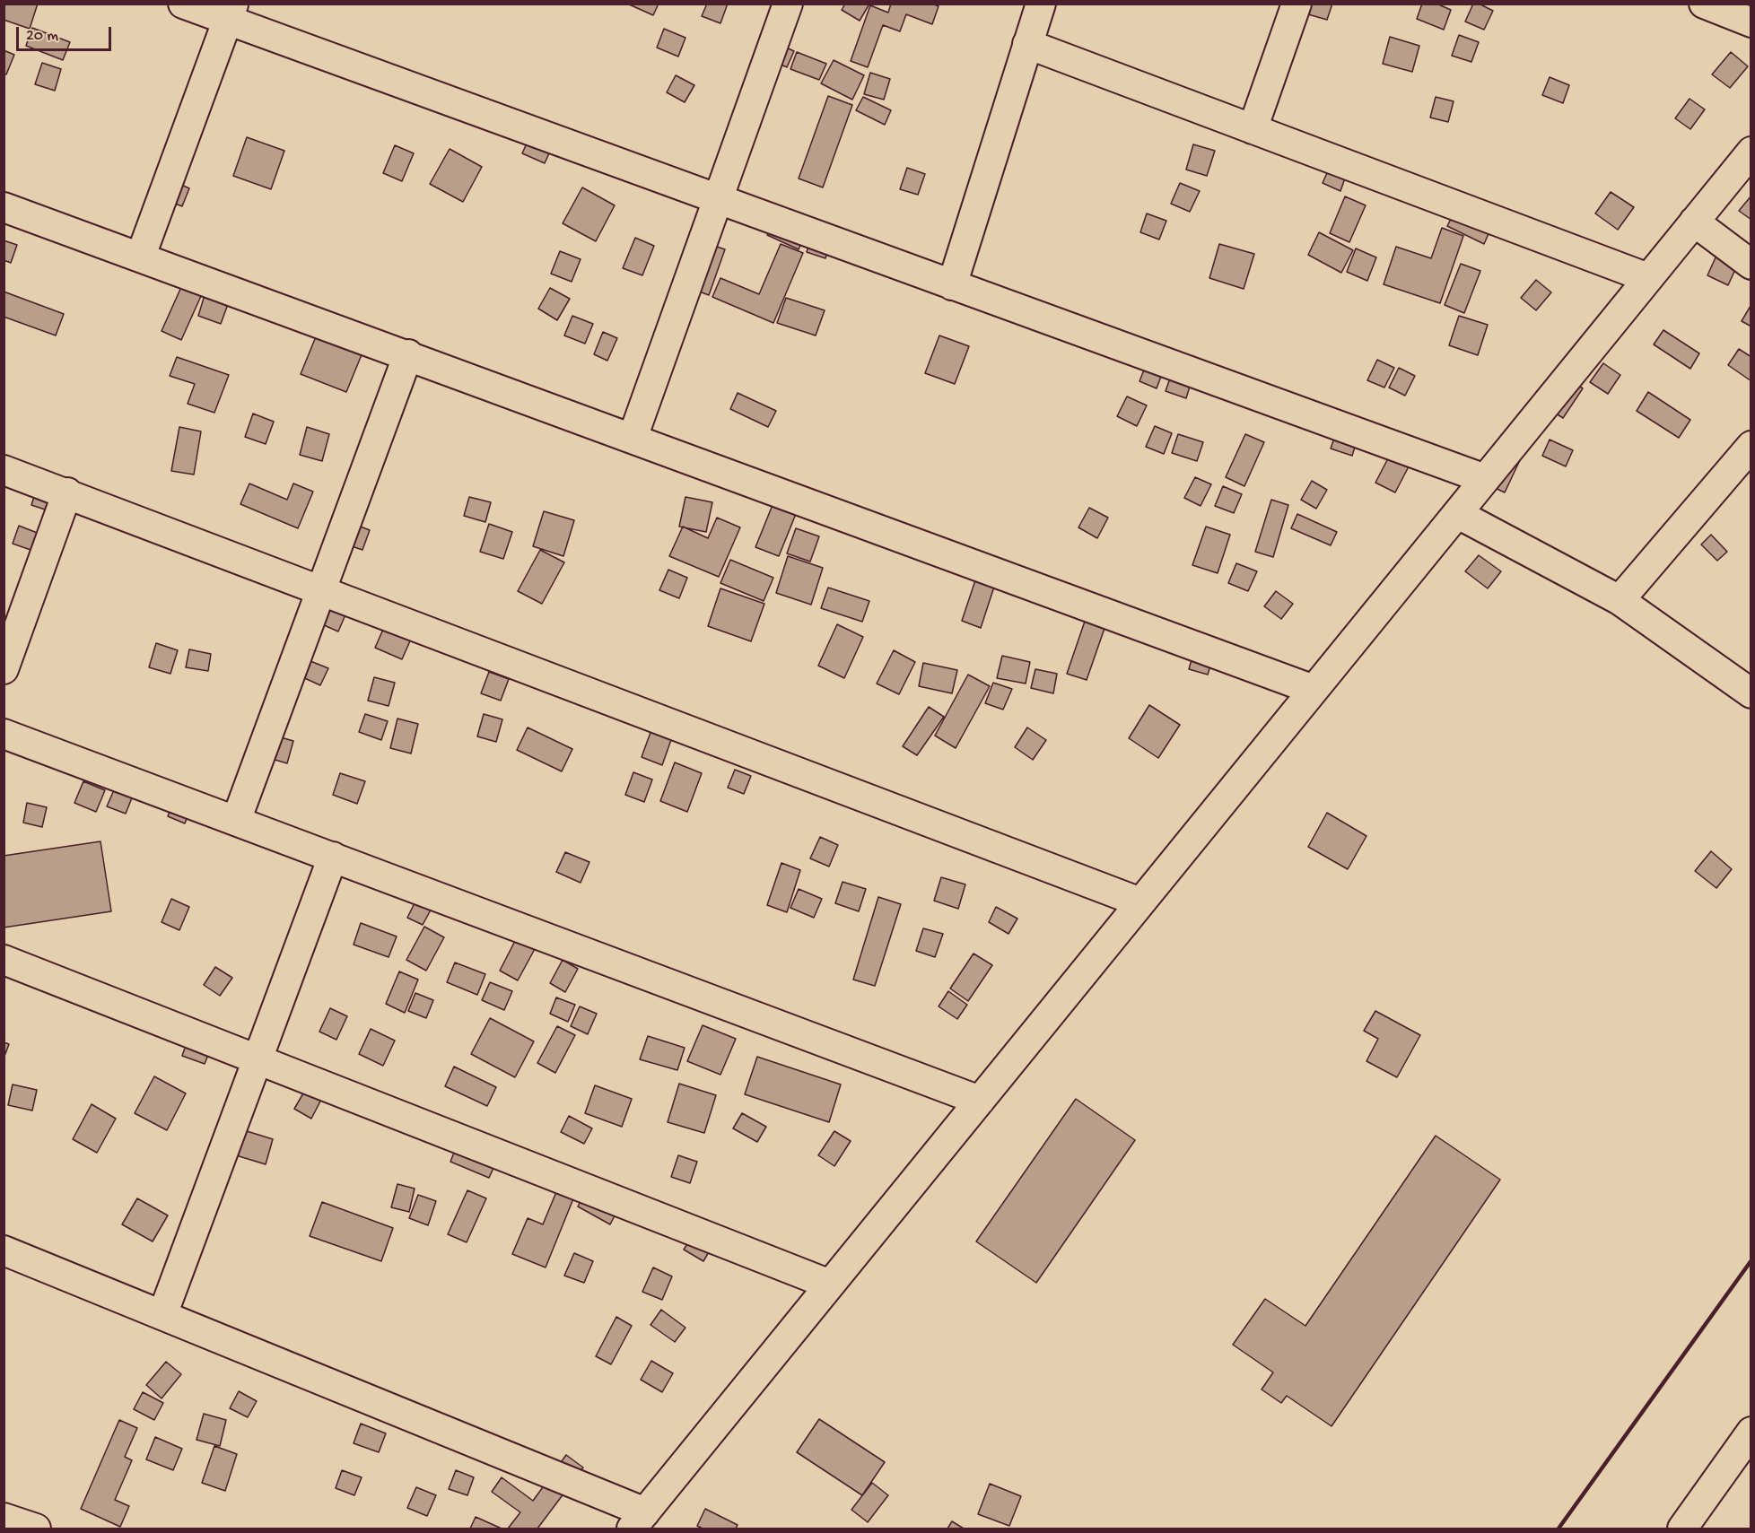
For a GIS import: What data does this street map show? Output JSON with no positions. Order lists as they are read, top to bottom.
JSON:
{
  "scale_bar": "20 m"
}
